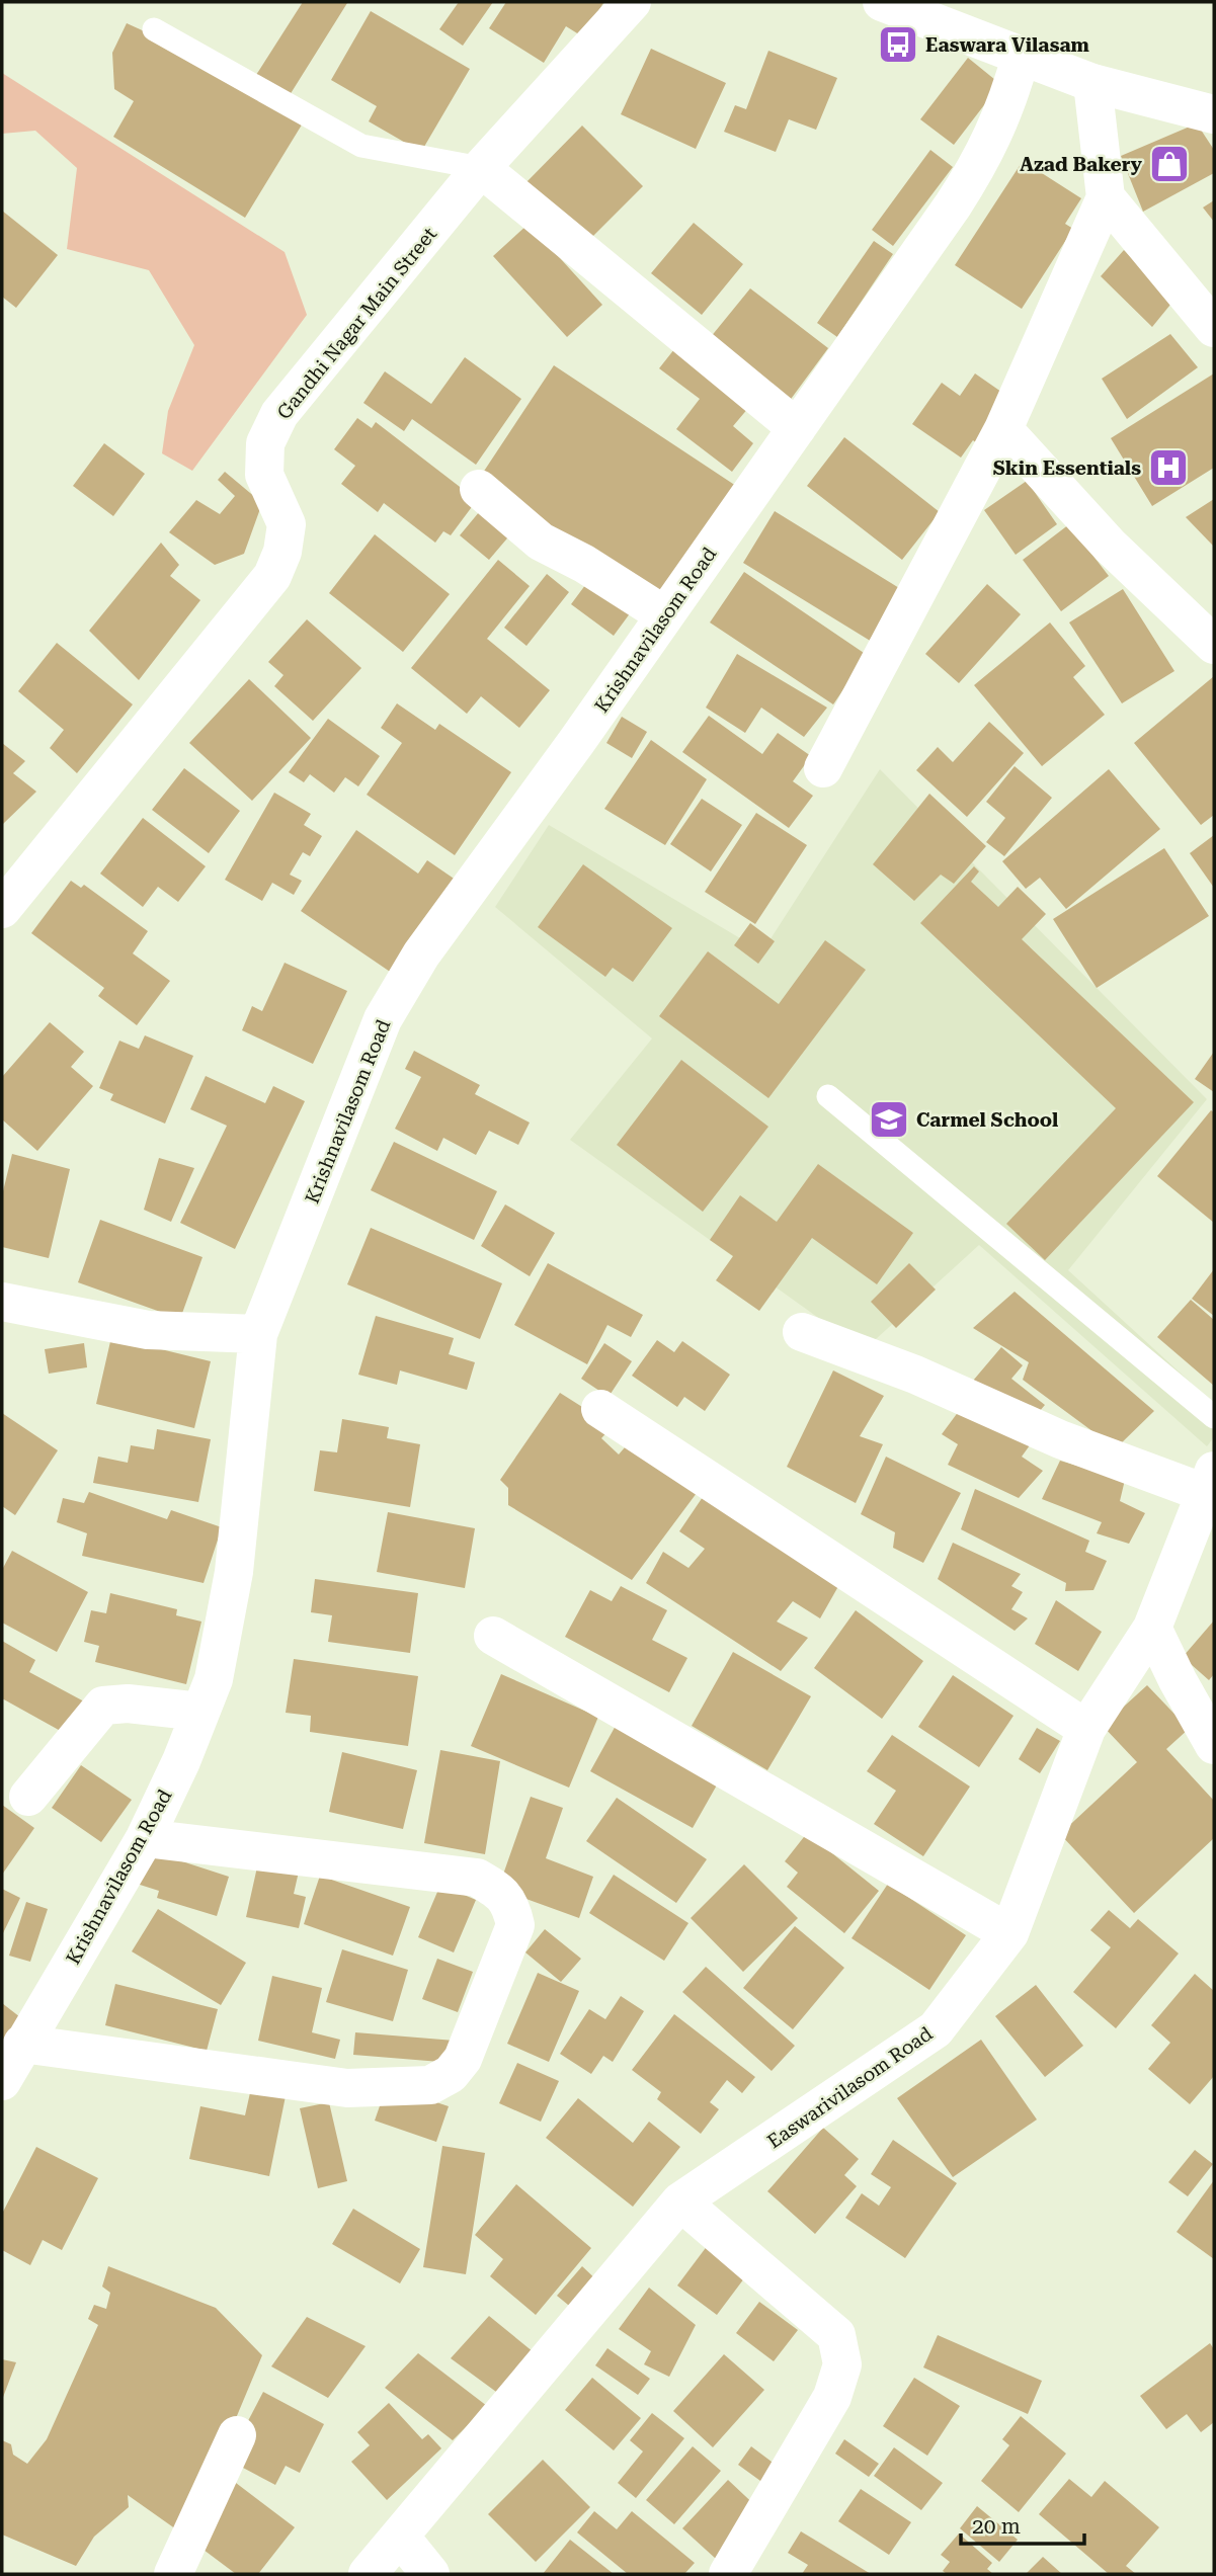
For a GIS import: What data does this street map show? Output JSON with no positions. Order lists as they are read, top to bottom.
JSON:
{
  "streets": {
    "street": ["Gandhi Nagar Main Street", "Krishnavilasom Road", "Easwarivilasom Road"]
  },
  "places": {
    "bus stop": ["Easwara Vilasam"],
    "shop": ["Azad Bakery"],
    "hospital": ["Skin Essentials"],
    "school or university": ["Carmel School"]
  },
  "scale_bar": "20 m"
}
